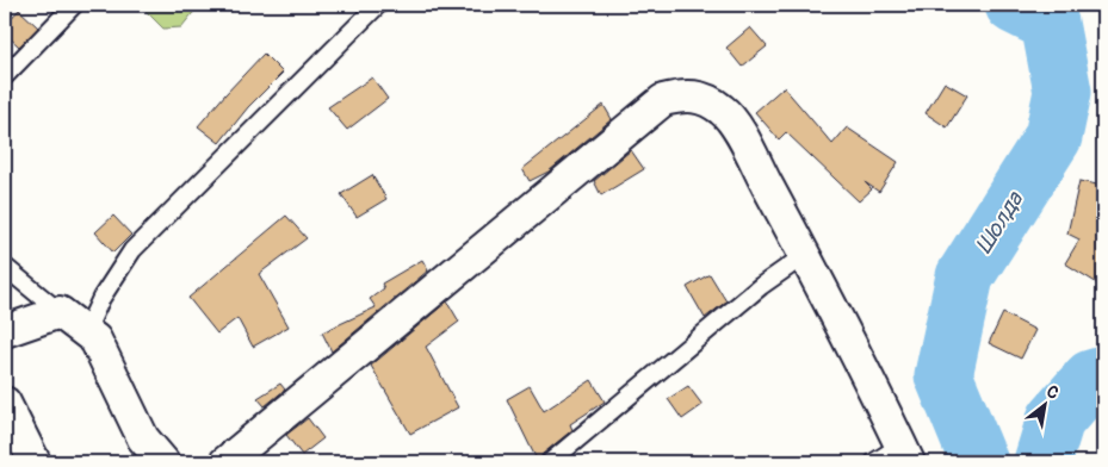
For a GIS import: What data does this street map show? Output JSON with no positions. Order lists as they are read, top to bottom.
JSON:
{
  "water": ["Шолда"],
  "north": "top right"
}
